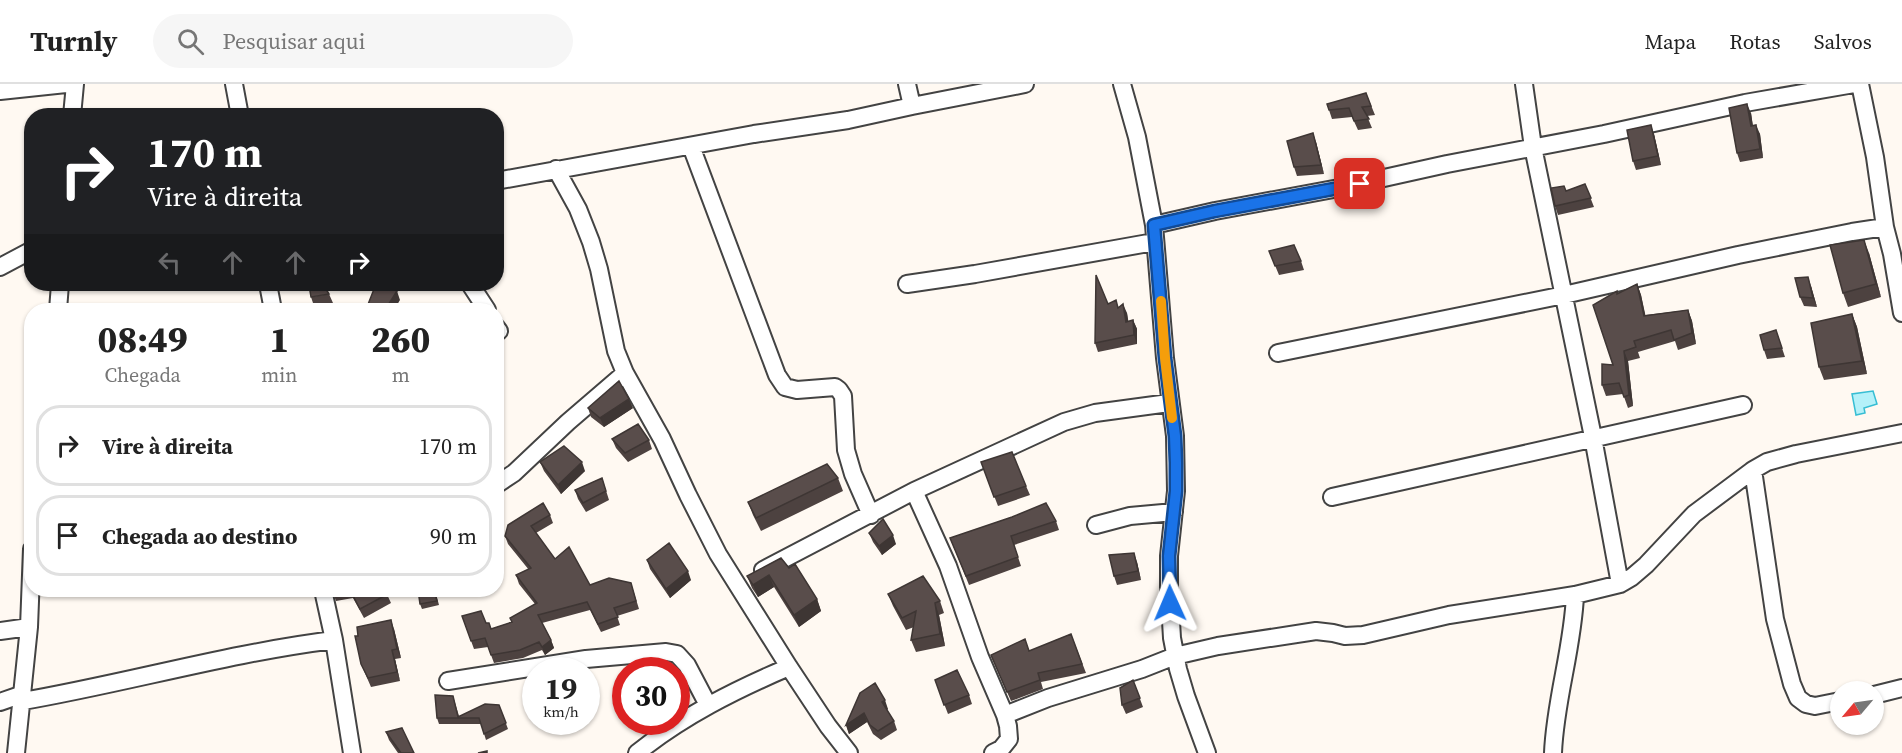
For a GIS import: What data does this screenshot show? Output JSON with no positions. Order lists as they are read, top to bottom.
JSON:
{
  "north": "bottom left",
  "page": {
    "header": "Turnly",
    "search": "Pesquisar aqui",
    "nav": ["Mapa", "Rotas", "Salvos"],
    "turn": ["170 m", "Vire à direita"],
    "eta": [
      "08:49",
      "Chegada",
      "1",
      "min",
      "260",
      "m"
    ],
    "list": [
      {
        "name": "Vire à direita",
        "value": "170 m"
      },
      {
        "name": "Chegada ao destino",
        "value": "90 m"
      }
    ],
    "speed": "19 km/h",
    "limit": "30"
  }
}
